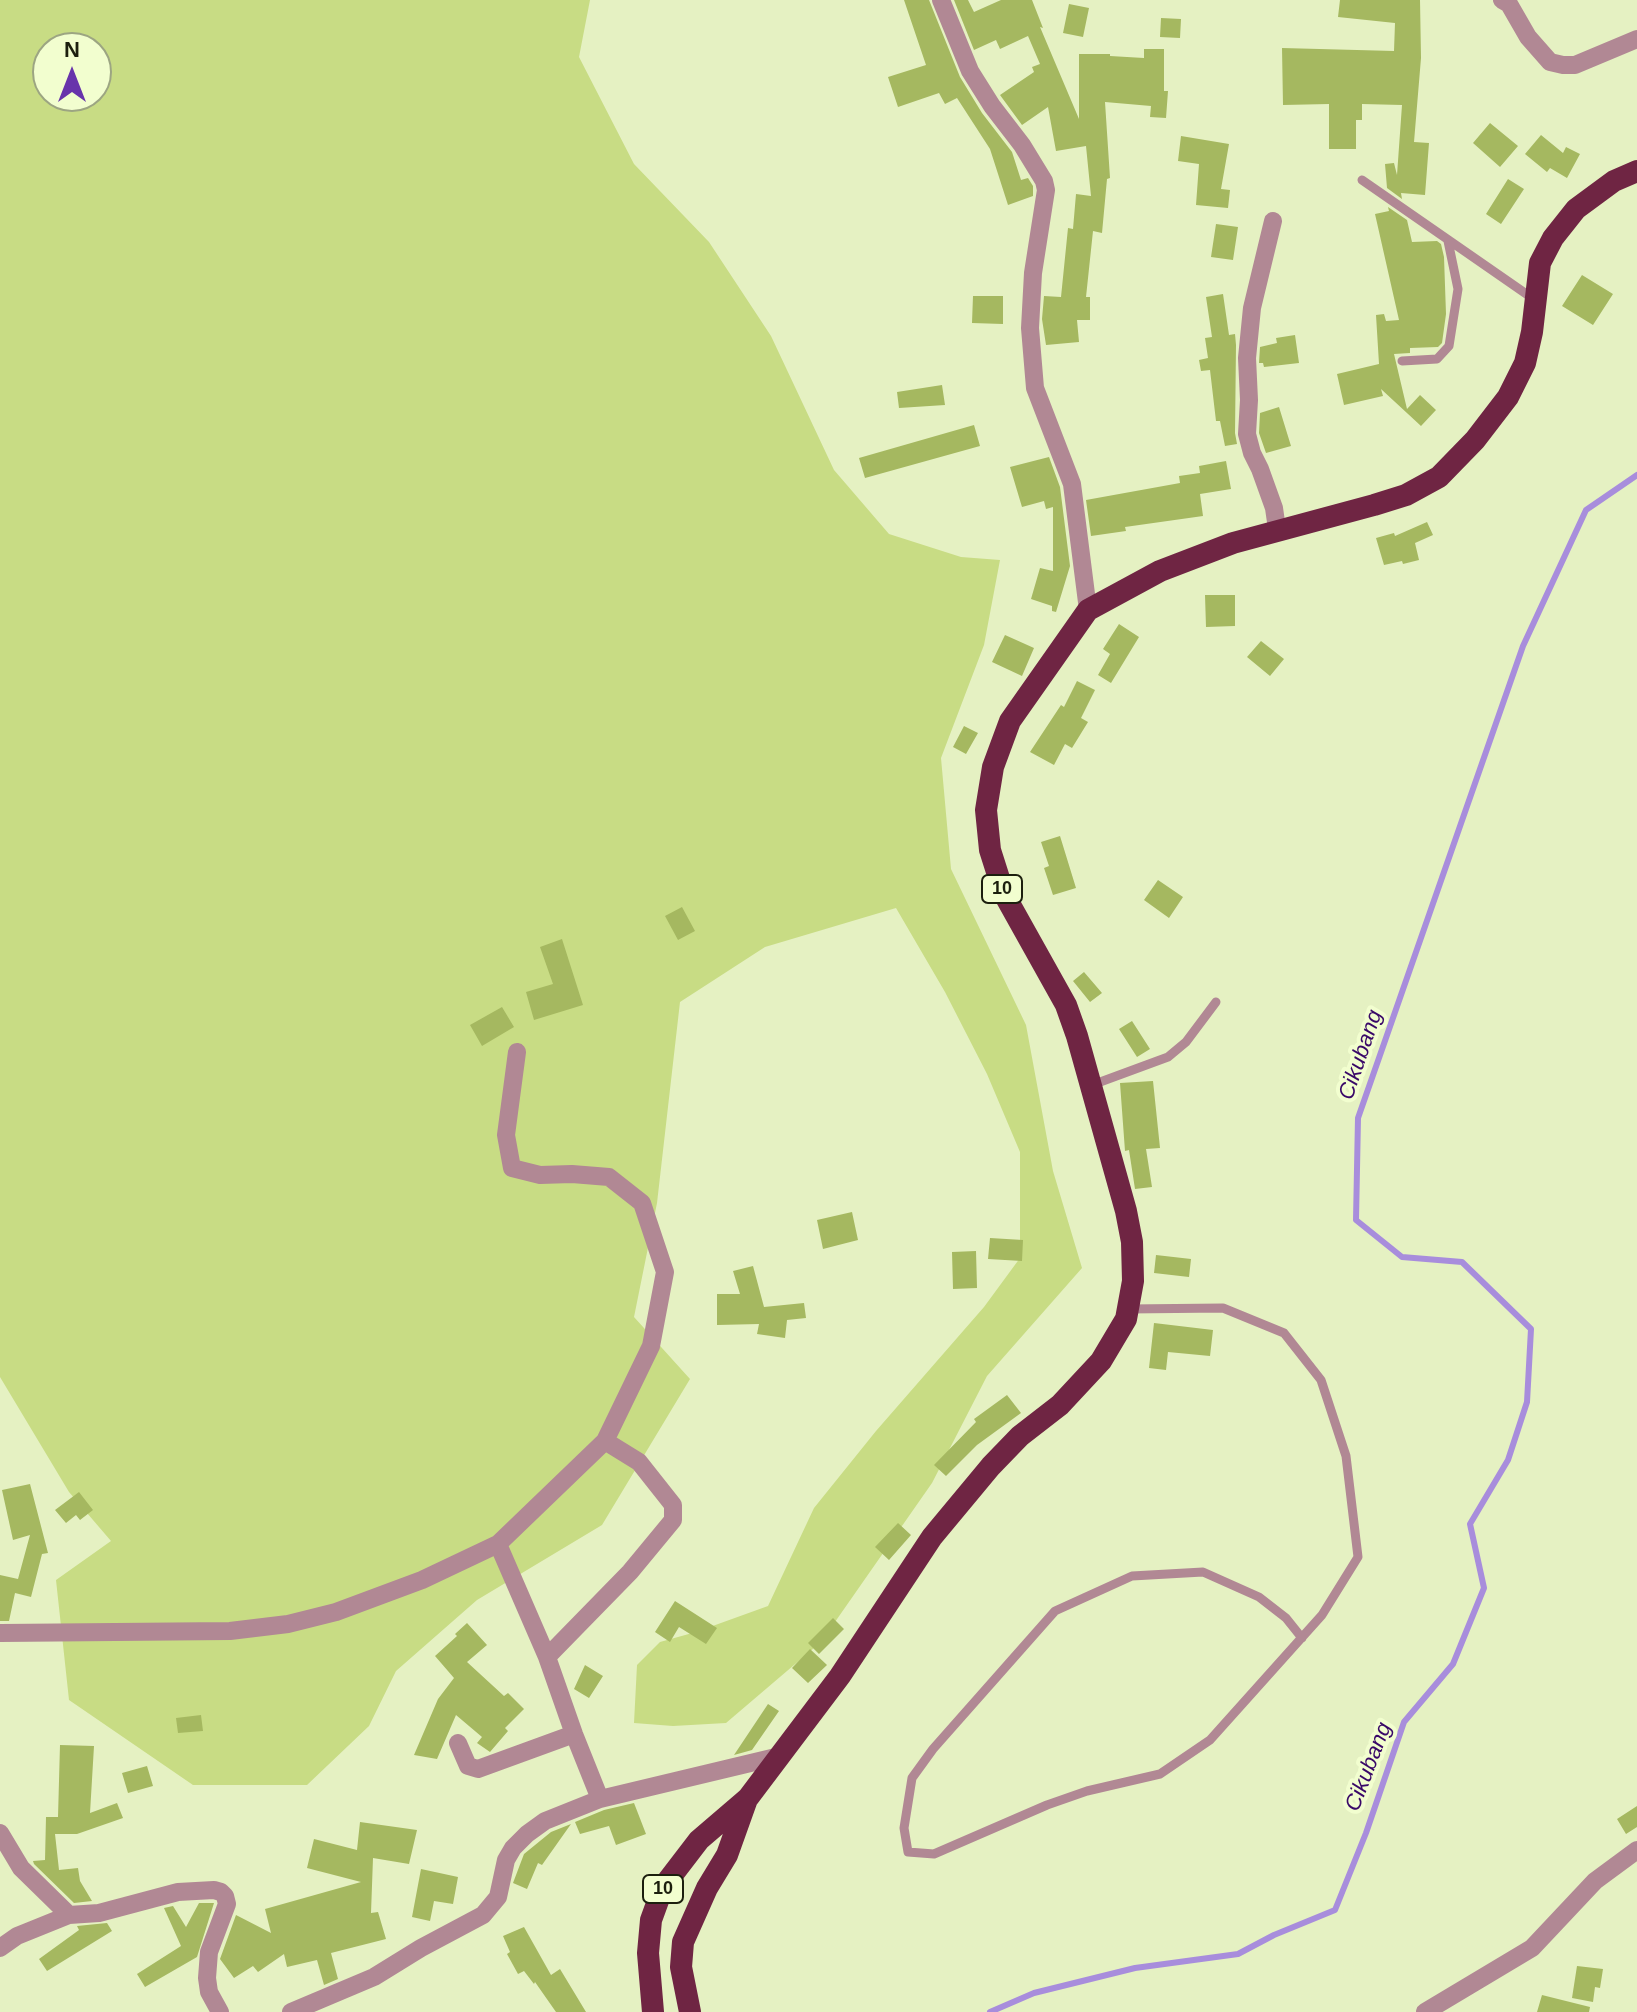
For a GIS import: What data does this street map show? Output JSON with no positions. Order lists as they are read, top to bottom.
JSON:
{
  "streets": {
    "highway": ["10"]
  },
  "water": ["Cikubang"],
  "north": "top"
}
